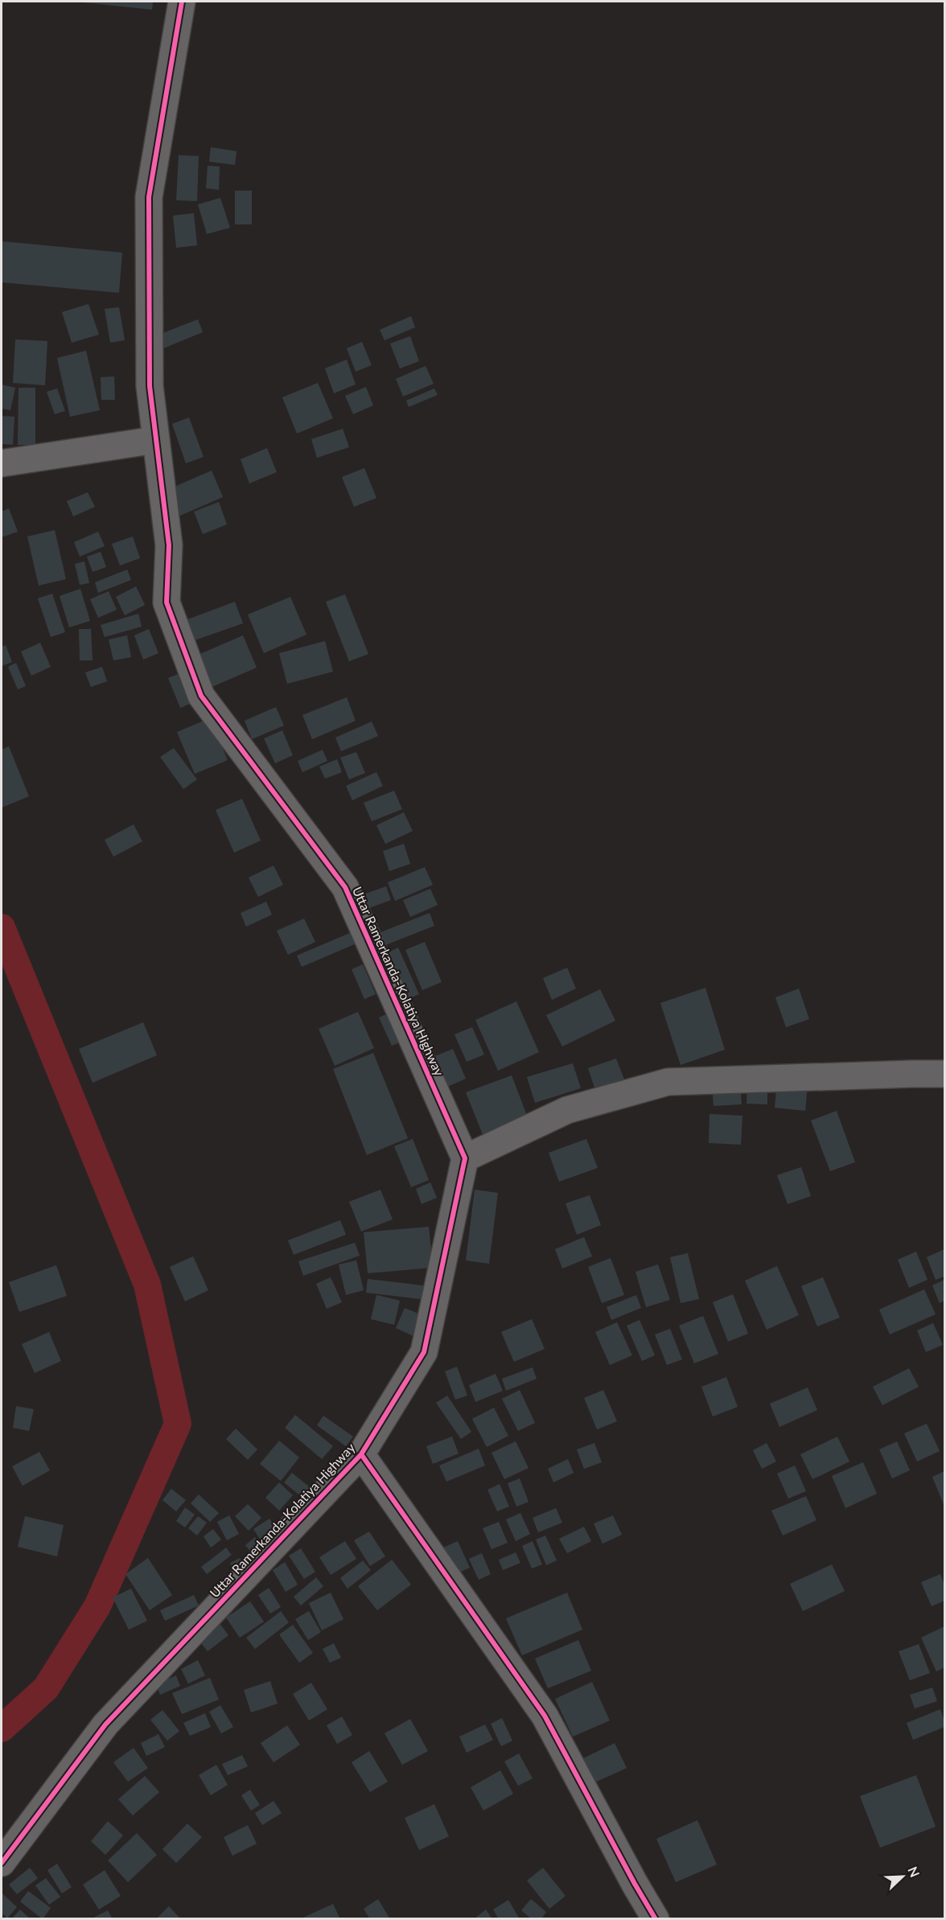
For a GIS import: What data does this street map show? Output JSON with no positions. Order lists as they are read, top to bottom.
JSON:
{
  "streets": {
    "street": ["Uttar Ramerkanda-Kolatiya Highway"]
  },
  "north": "top right"
}
